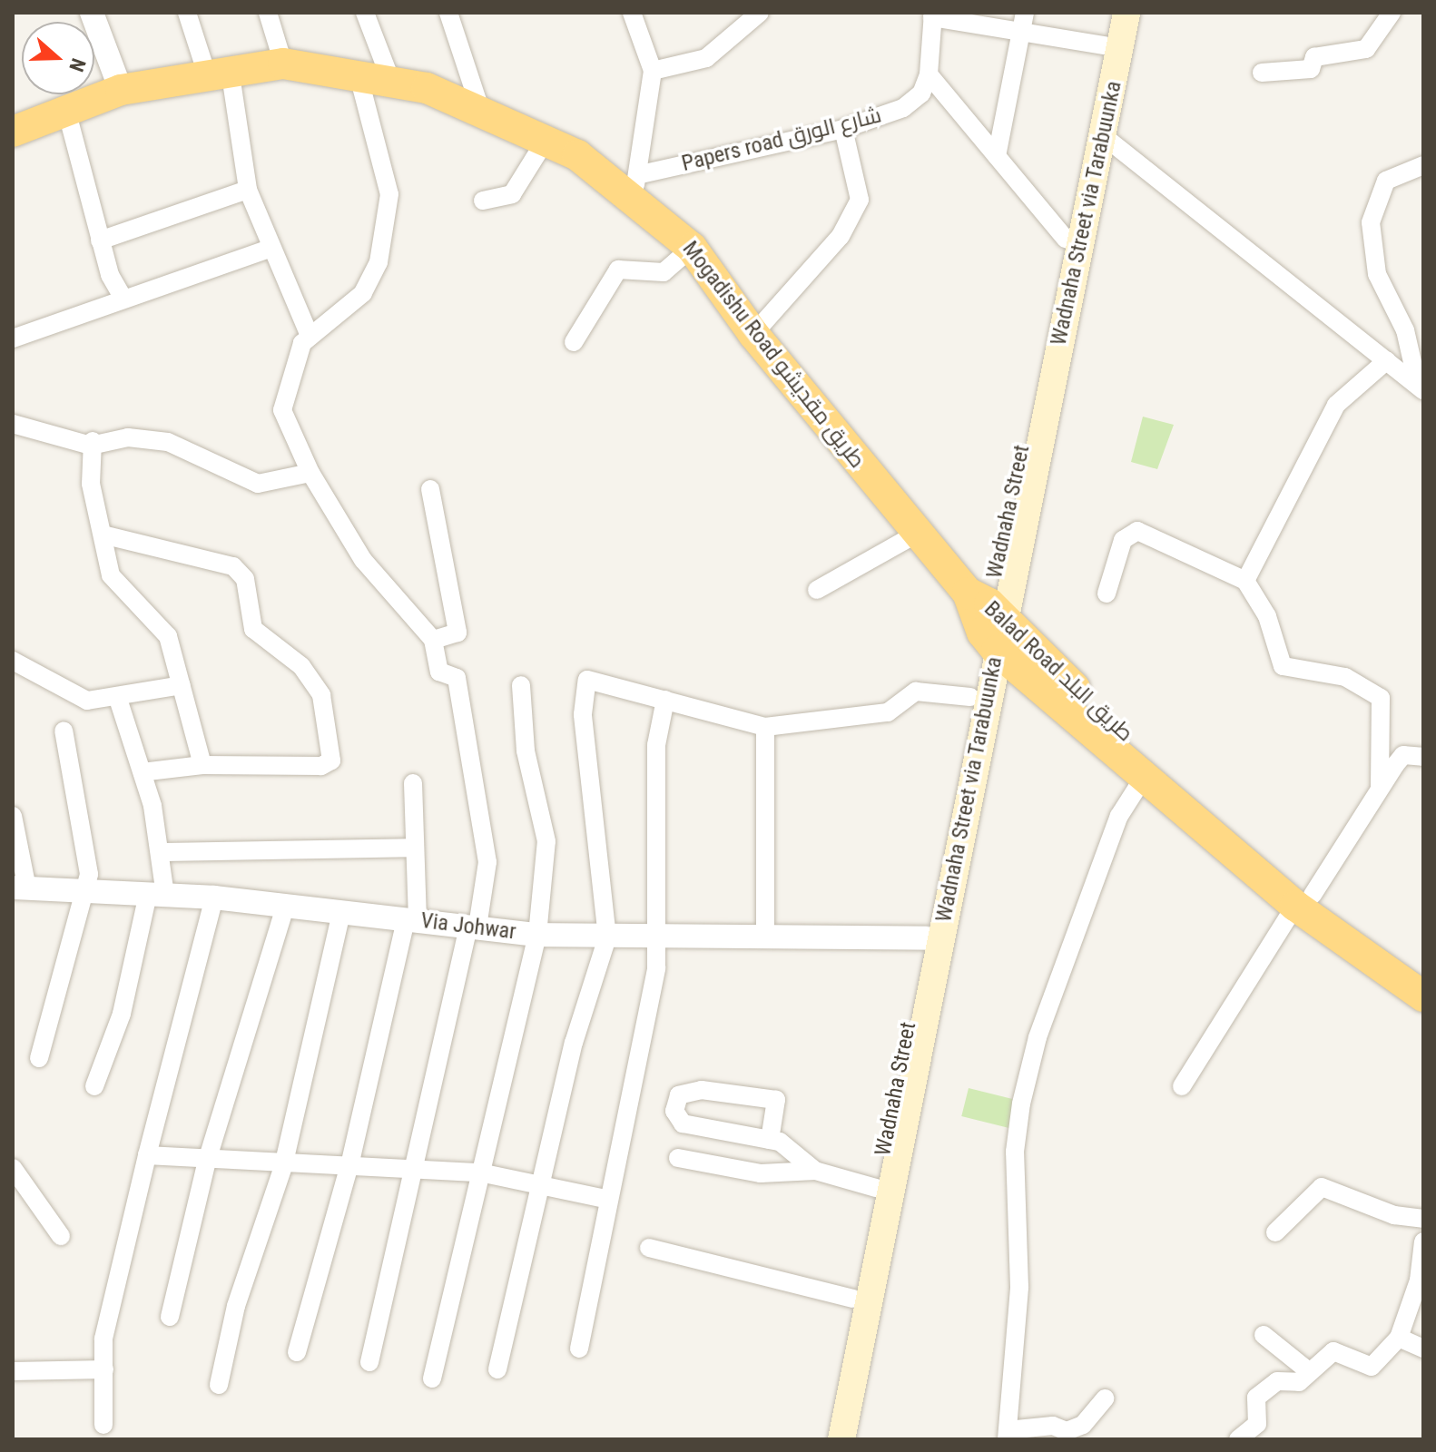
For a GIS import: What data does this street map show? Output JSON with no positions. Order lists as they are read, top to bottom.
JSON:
{
  "streets": {
    "highway": ["Mogadishu Road طريق مقديشو", "Balad Road طريق البلد"],
    "main road": ["Wadnaha Street via Tarabuunka", "Wadnaha Street"],
    "street": ["Papers road شارع الورق", "Via Johwar"]
  },
  "crossings": [
    ["Papers road شارع الورق", "Mogadishu Road طريق مقديشو"],
    ["Wadnaha Street via Tarabuunka", "Mogadishu Road طريق مقديشو"],
    ["Wadnaha Street via Tarabuunka", "Wadnaha Street"],
    ["Wadnaha Street via Tarabuunka", "Balad Road طريق البلد"],
    ["Mogadishu Road طريق مقديشو", "Wadnaha Street"],
    ["Mogadishu Road طريق مقديشو", "Balad Road طريق البلد"],
    ["Wadnaha Street", "Balad Road طريق البلد"],
    ["Wadnaha Street", "Via Johwar"]
  ],
  "north": "right"
}
